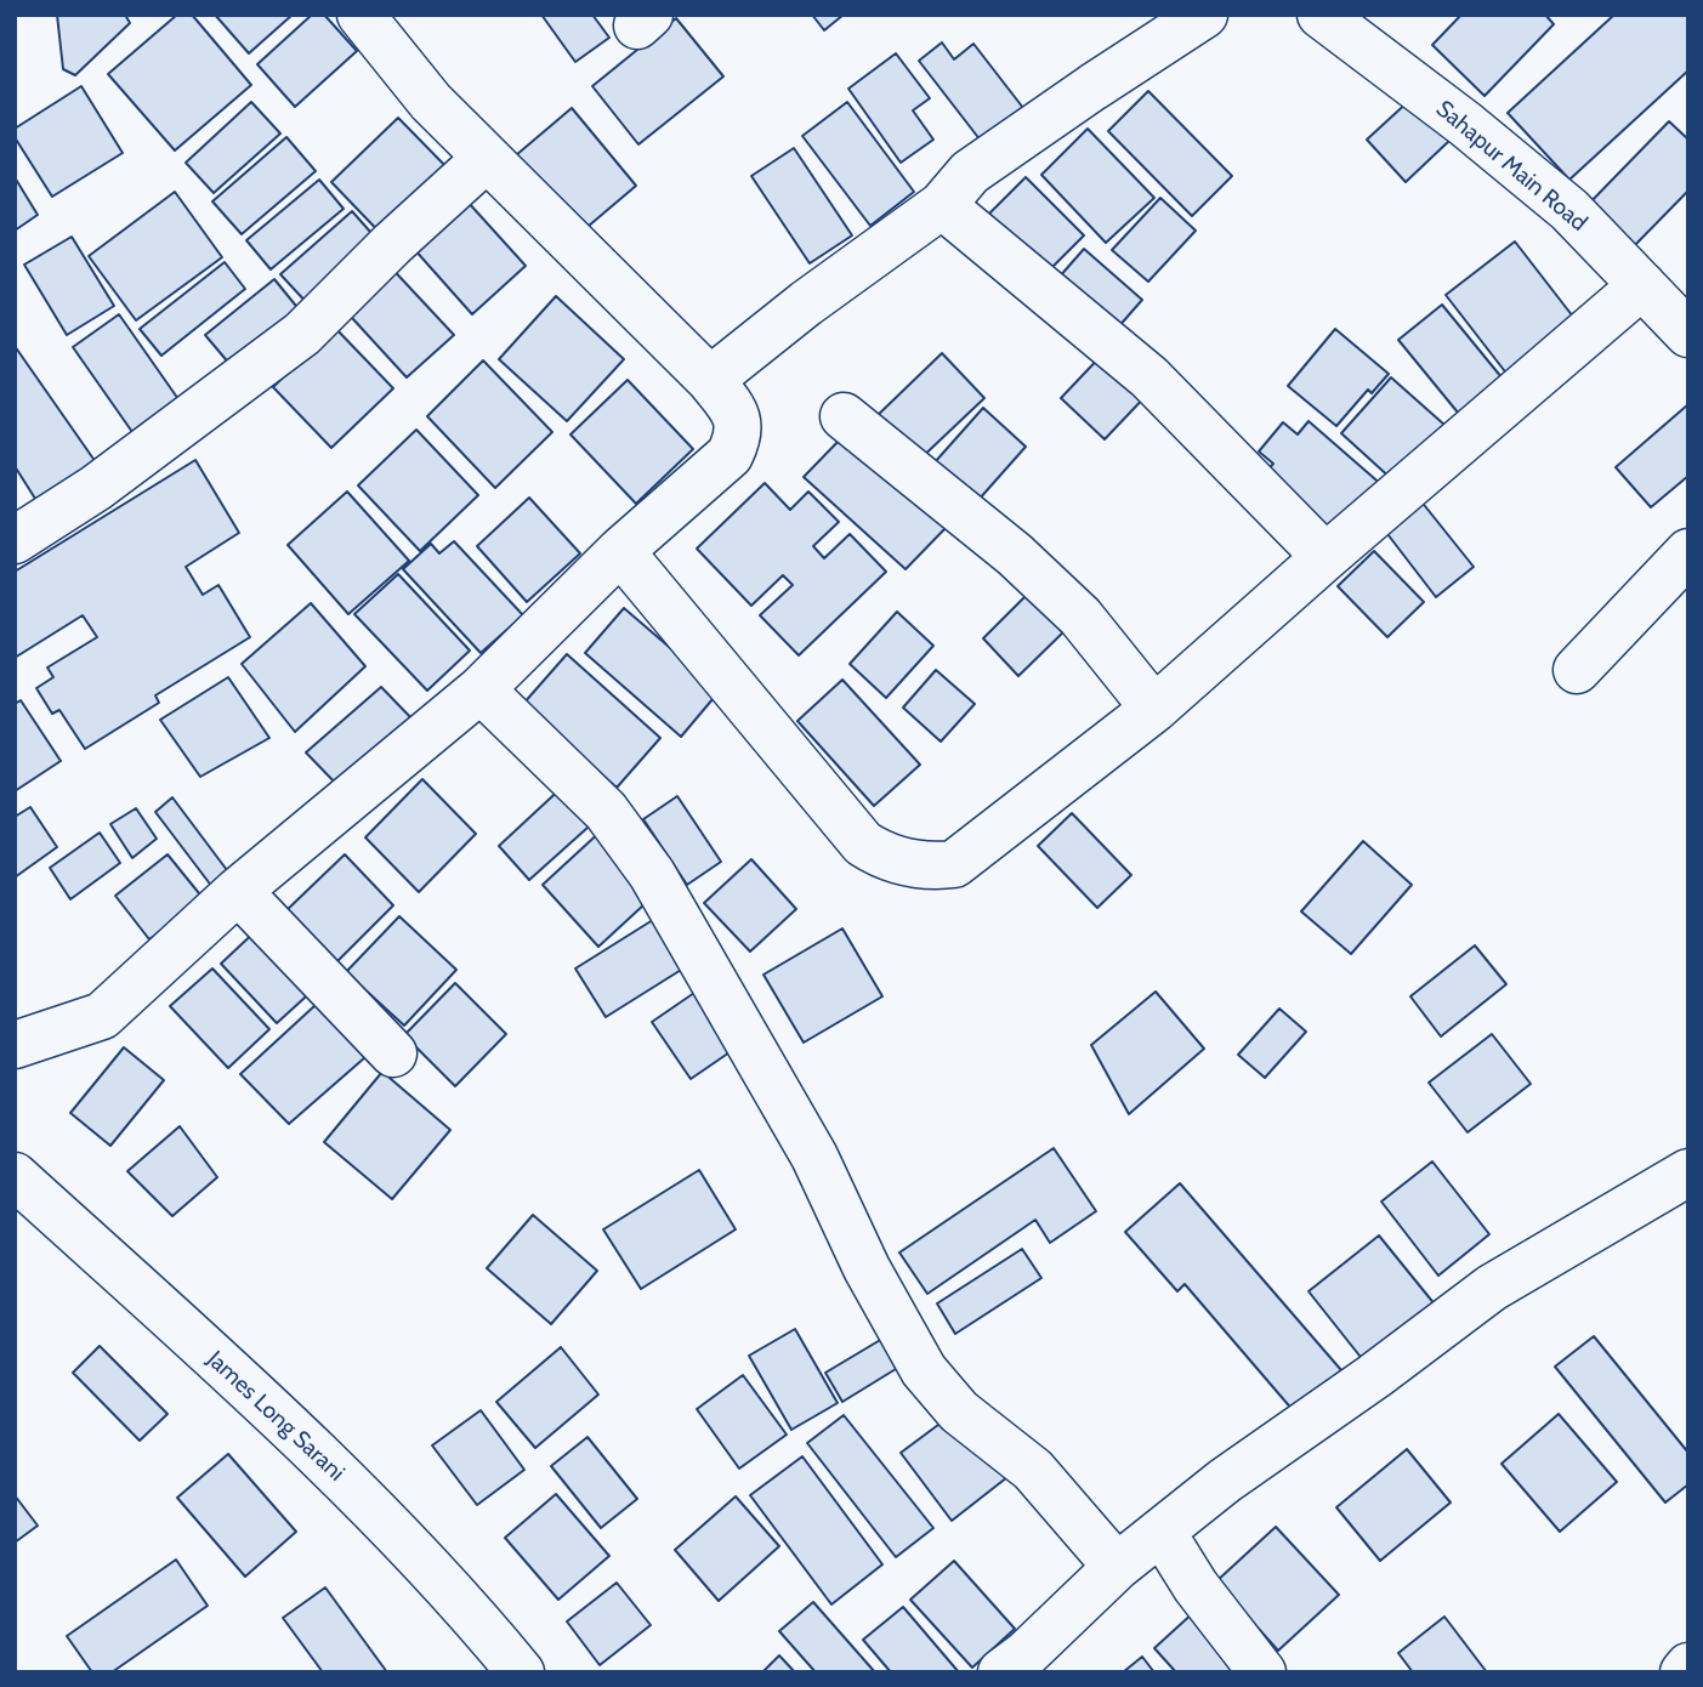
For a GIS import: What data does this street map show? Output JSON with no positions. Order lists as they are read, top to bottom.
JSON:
{
  "streets": {
    "street": ["Sahapur Main Road", "James Long Sarani"]
  }
}
